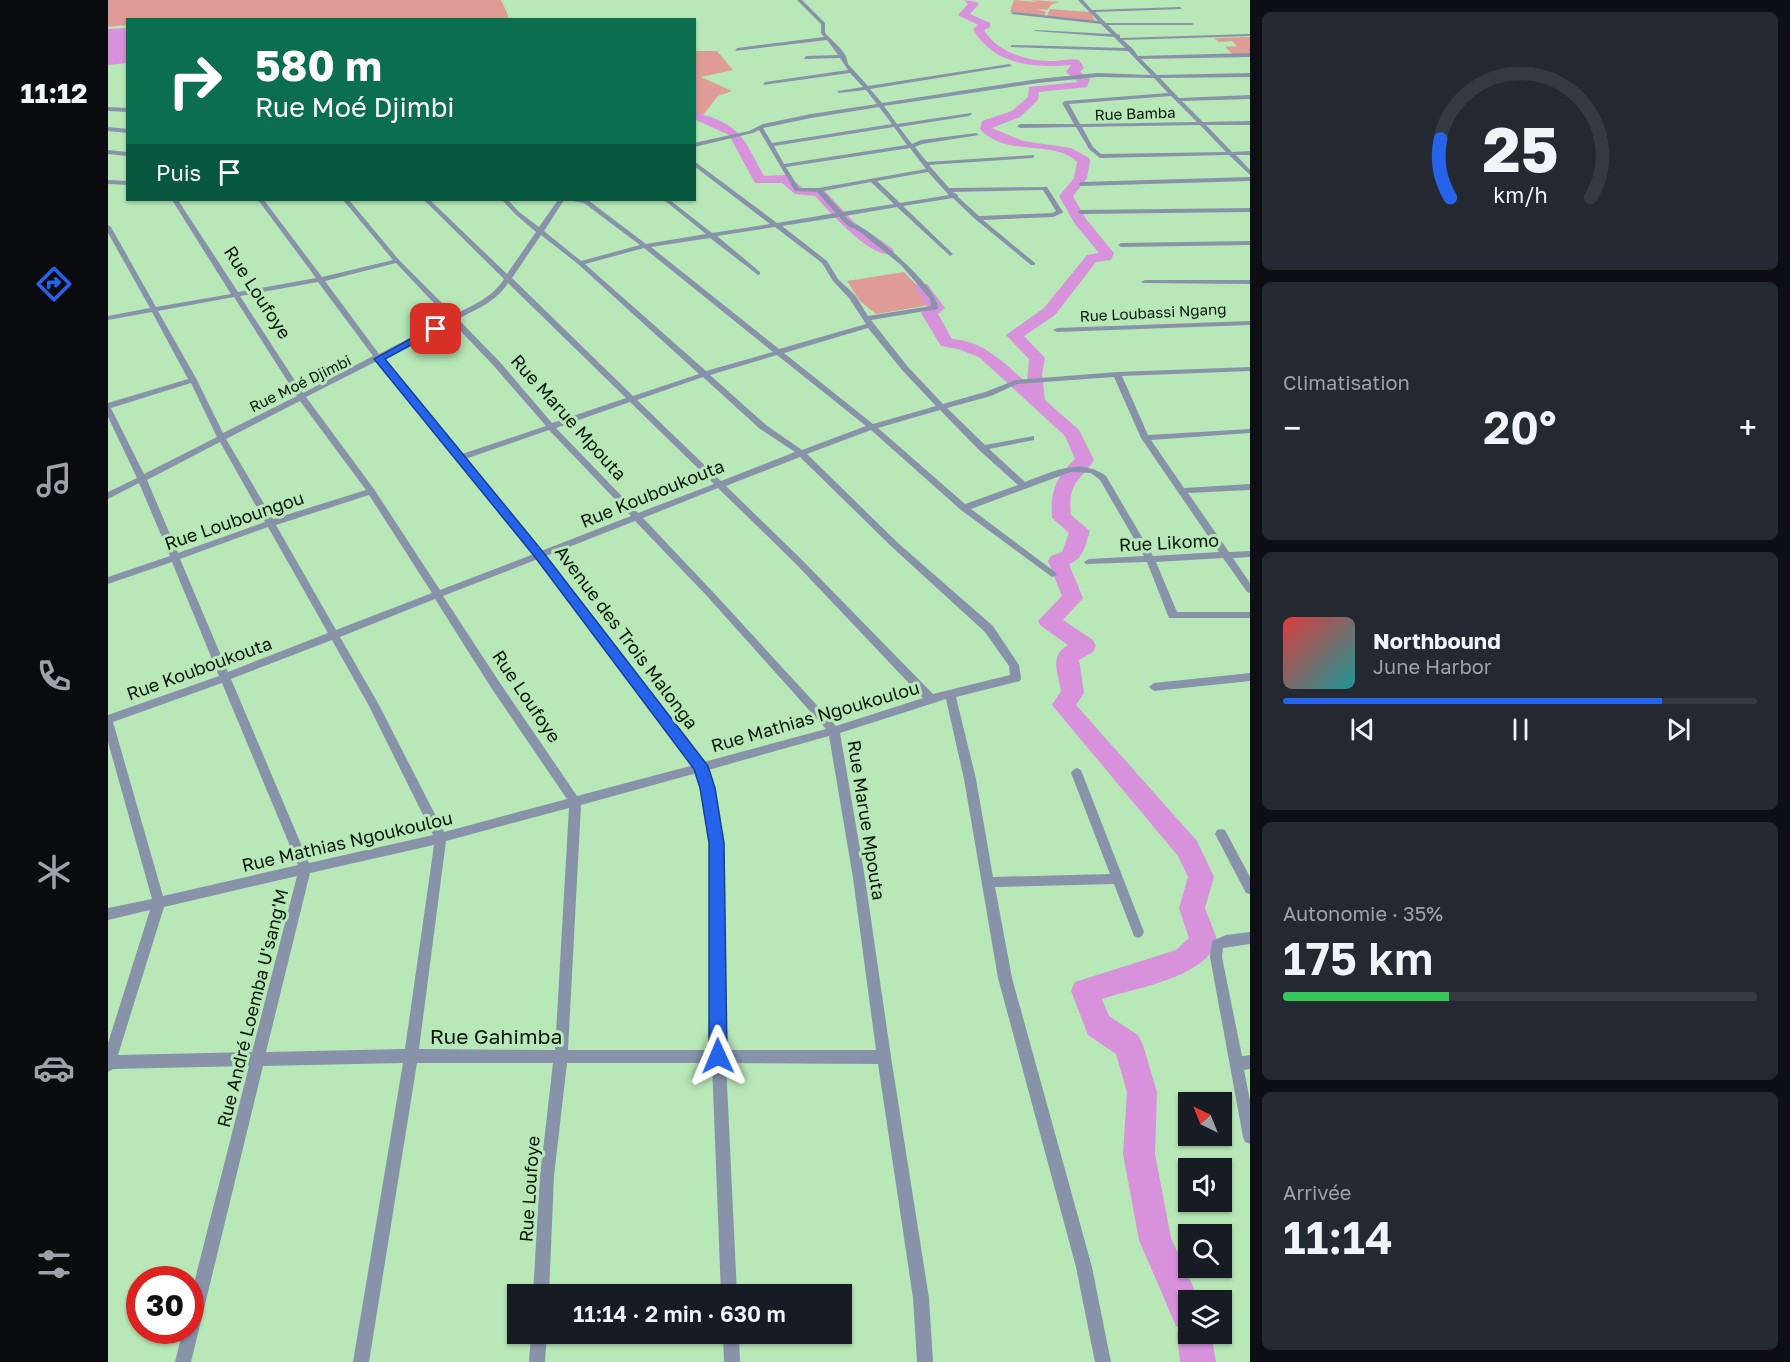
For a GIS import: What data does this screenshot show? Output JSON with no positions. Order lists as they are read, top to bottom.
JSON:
{
  "streets": {
    "street": [
      "Rue Bamba",
      "Rue Loufoye",
      "Rue Loubassi Ngang",
      "Rue Moé Djimbi",
      "Rue Marue Mpouta",
      "Rue Kouboukouta",
      "Rue Louboungou",
      "Rue Likomo",
      "Avenue des Trois Malonga",
      "Rue Mathias Ngoukoulou",
      "Rue André Loemba U'sang'M",
      "Rue Gahimba"
    ]
  },
  "crossings": [
    ["Rue Loufoye", "Rue Moé Djimbi"],
    ["Rue Loufoye", "Rue Kouboukouta"],
    ["Rue Loufoye", "Rue Louboungou"],
    ["Rue Loufoye", "Rue Mathias Ngoukoulou"],
    ["Rue Loufoye", "Rue Gahimba"],
    ["Rue Moé Djimbi", "Rue Marue Mpouta"],
    ["Rue Moé Djimbi", "Avenue des Trois Malonga"],
    ["Rue Marue Mpouta", "Rue Kouboukouta"],
    ["Rue Marue Mpouta", "Rue Mathias Ngoukoulou"],
    ["Rue Marue Mpouta", "Rue Gahimba"],
    ["Rue Kouboukouta", "Avenue des Trois Malonga"],
    ["Rue Kouboukouta", "Rue Mathias Ngoukoulou"],
    ["Avenue des Trois Malonga", "Rue Mathias Ngoukoulou"],
    ["Avenue des Trois Malonga", "Rue Gahimba"],
    ["Rue Mathias Ngoukoulou", "Rue André Loemba U'sang'M"],
    ["Rue André Loemba U'sang'M", "Rue Gahimba"]
  ],
  "north": "top left",
  "page": {
    "tabs": "11:12",
    "turn": ["580 m", "Rue Moé Djimbi"],
    "then": "Puis",
    "tile": [
      "Climatisation",
      ["Autonomie · 35%", "175 km"],
      ["Arrivée", "11:14"]
    ],
    "heat": ["−", "20°", "+"],
    "song": ["Northbound", "June Harbor"],
    "limit": "30",
    "trip": "11:14 · 2 min · 630 m",
    "gauge": ["25", "km/h"]
  }
}
